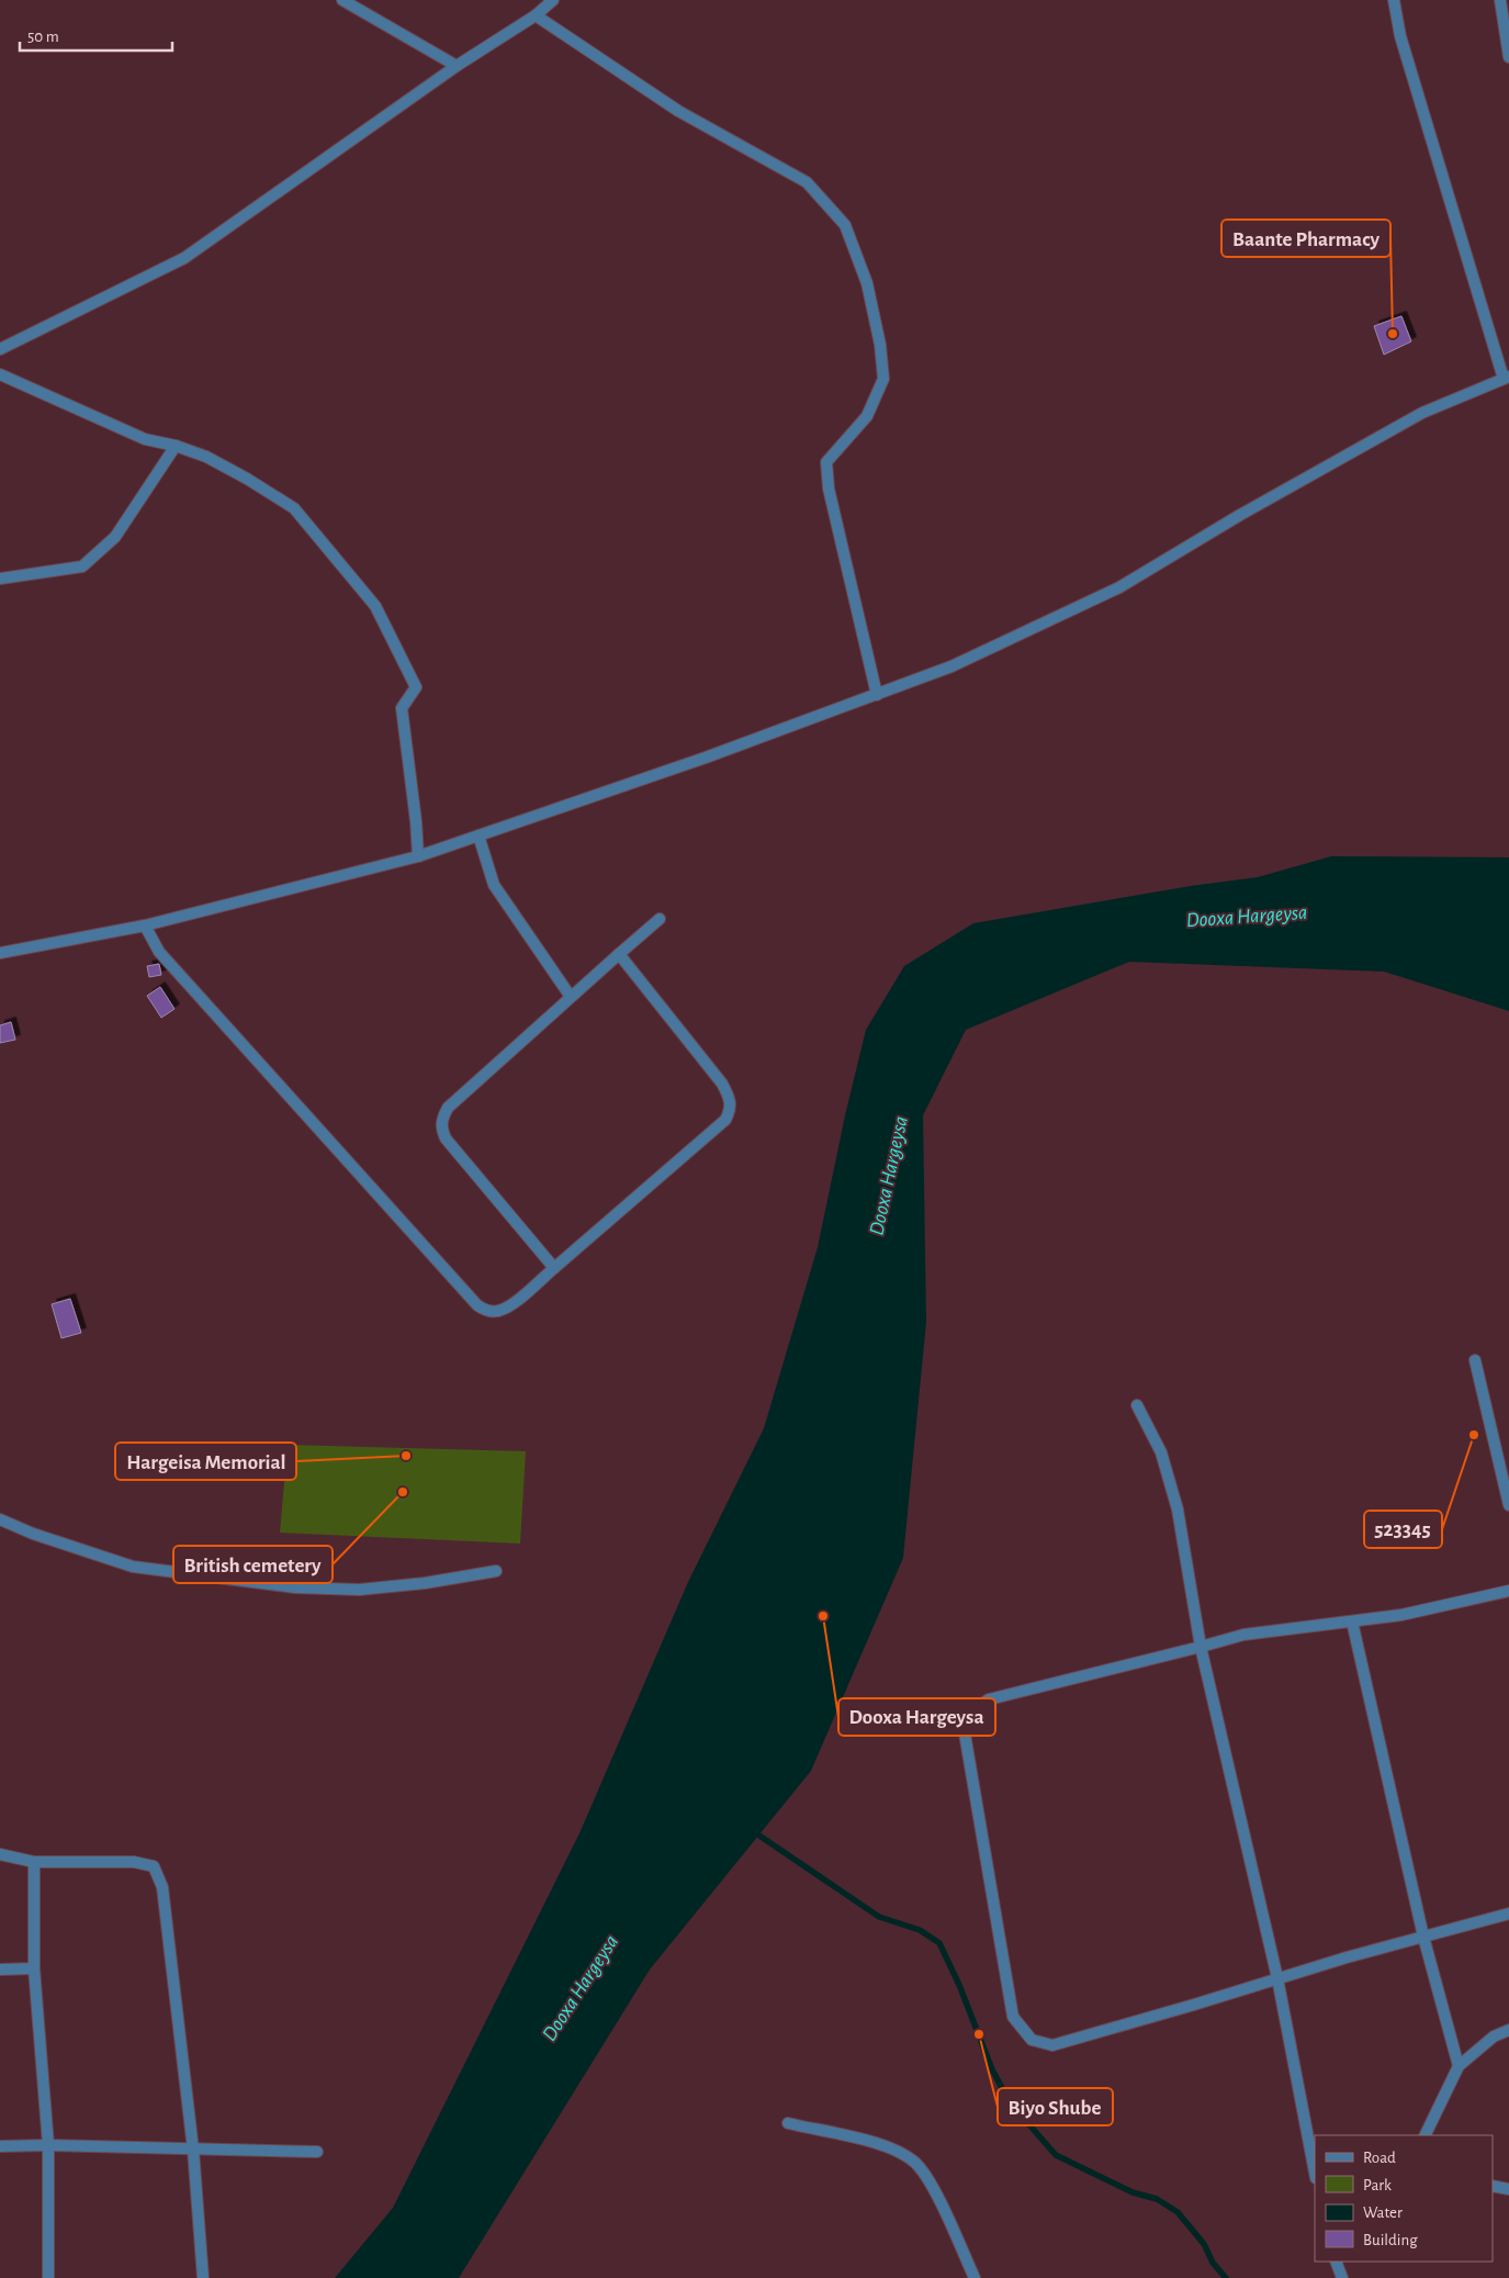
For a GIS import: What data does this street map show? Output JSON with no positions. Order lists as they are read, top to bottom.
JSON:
{
  "water": ["Dooxa Hargeysa"],
  "places": [
    "Baante Pharmacy",
    "523345",
    "Hargeisa Memorial",
    "British cemetery",
    "Dooxa Hargeysa",
    "Biyo Shube"
  ],
  "legend": [
    "Road",
    "Park",
    "Water",
    "Building"
  ],
  "scale_bar": "50 m"
}
